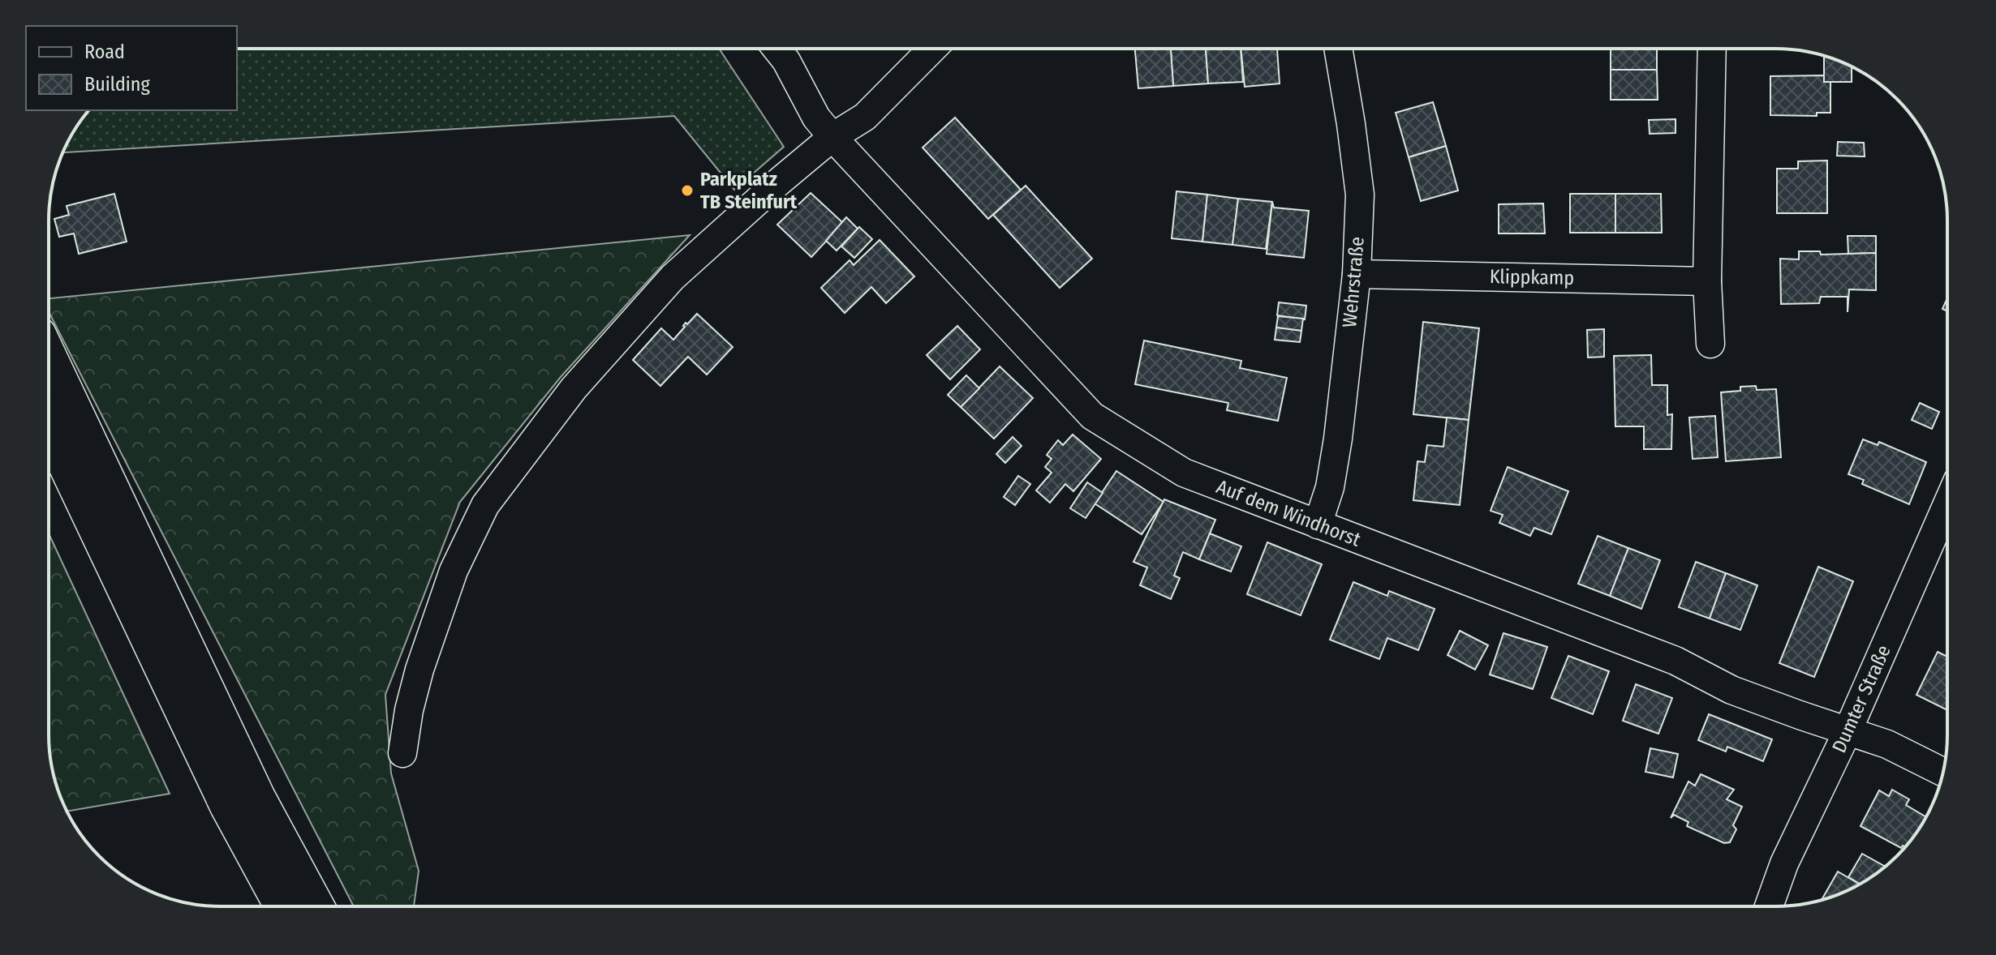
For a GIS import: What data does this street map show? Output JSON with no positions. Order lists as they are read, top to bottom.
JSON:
{
  "streets": {
    "street": [
      "Klippkamp",
      "Wehrstraße",
      "Auf dem Windhorst",
      "Dumter Straße"
    ]
  },
  "crossings": [
    ["Klippkamp", "Wehrstraße"],
    ["Wehrstraße", "Auf dem Windhorst"],
    ["Auf dem Windhorst", "Dumter Straße"]
  ],
  "places": ["Parkplatz TB Steinfurt"],
  "legend": ["Road", "Building"]
}
